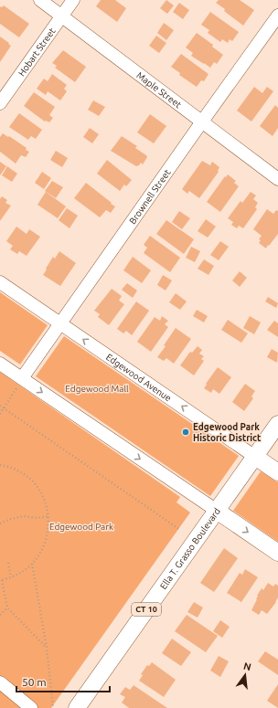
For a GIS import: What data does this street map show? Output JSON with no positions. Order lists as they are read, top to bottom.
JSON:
{
  "streets": {
    "main road": ["Edgewood Avenue", "Ella T. Grasso Boulevard", "CT 10"],
    "street": ["Hobart Street", "Maple Street", "Brownell Street"]
  },
  "crossings": [
    ["Hobart Street", "Maple Street"],
    ["Maple Street", "Brownell Street"],
    ["Brownell Street", "Edgewood Avenue"],
    ["Edgewood Avenue", "Ella T. Grasso Boulevard"]
  ],
  "parks": ["Edgewood Mall", "Edgewood Park"],
  "places": ["Edgewood Park Historic District"],
  "scale_bar": "50 m",
  "north": "top"
}
